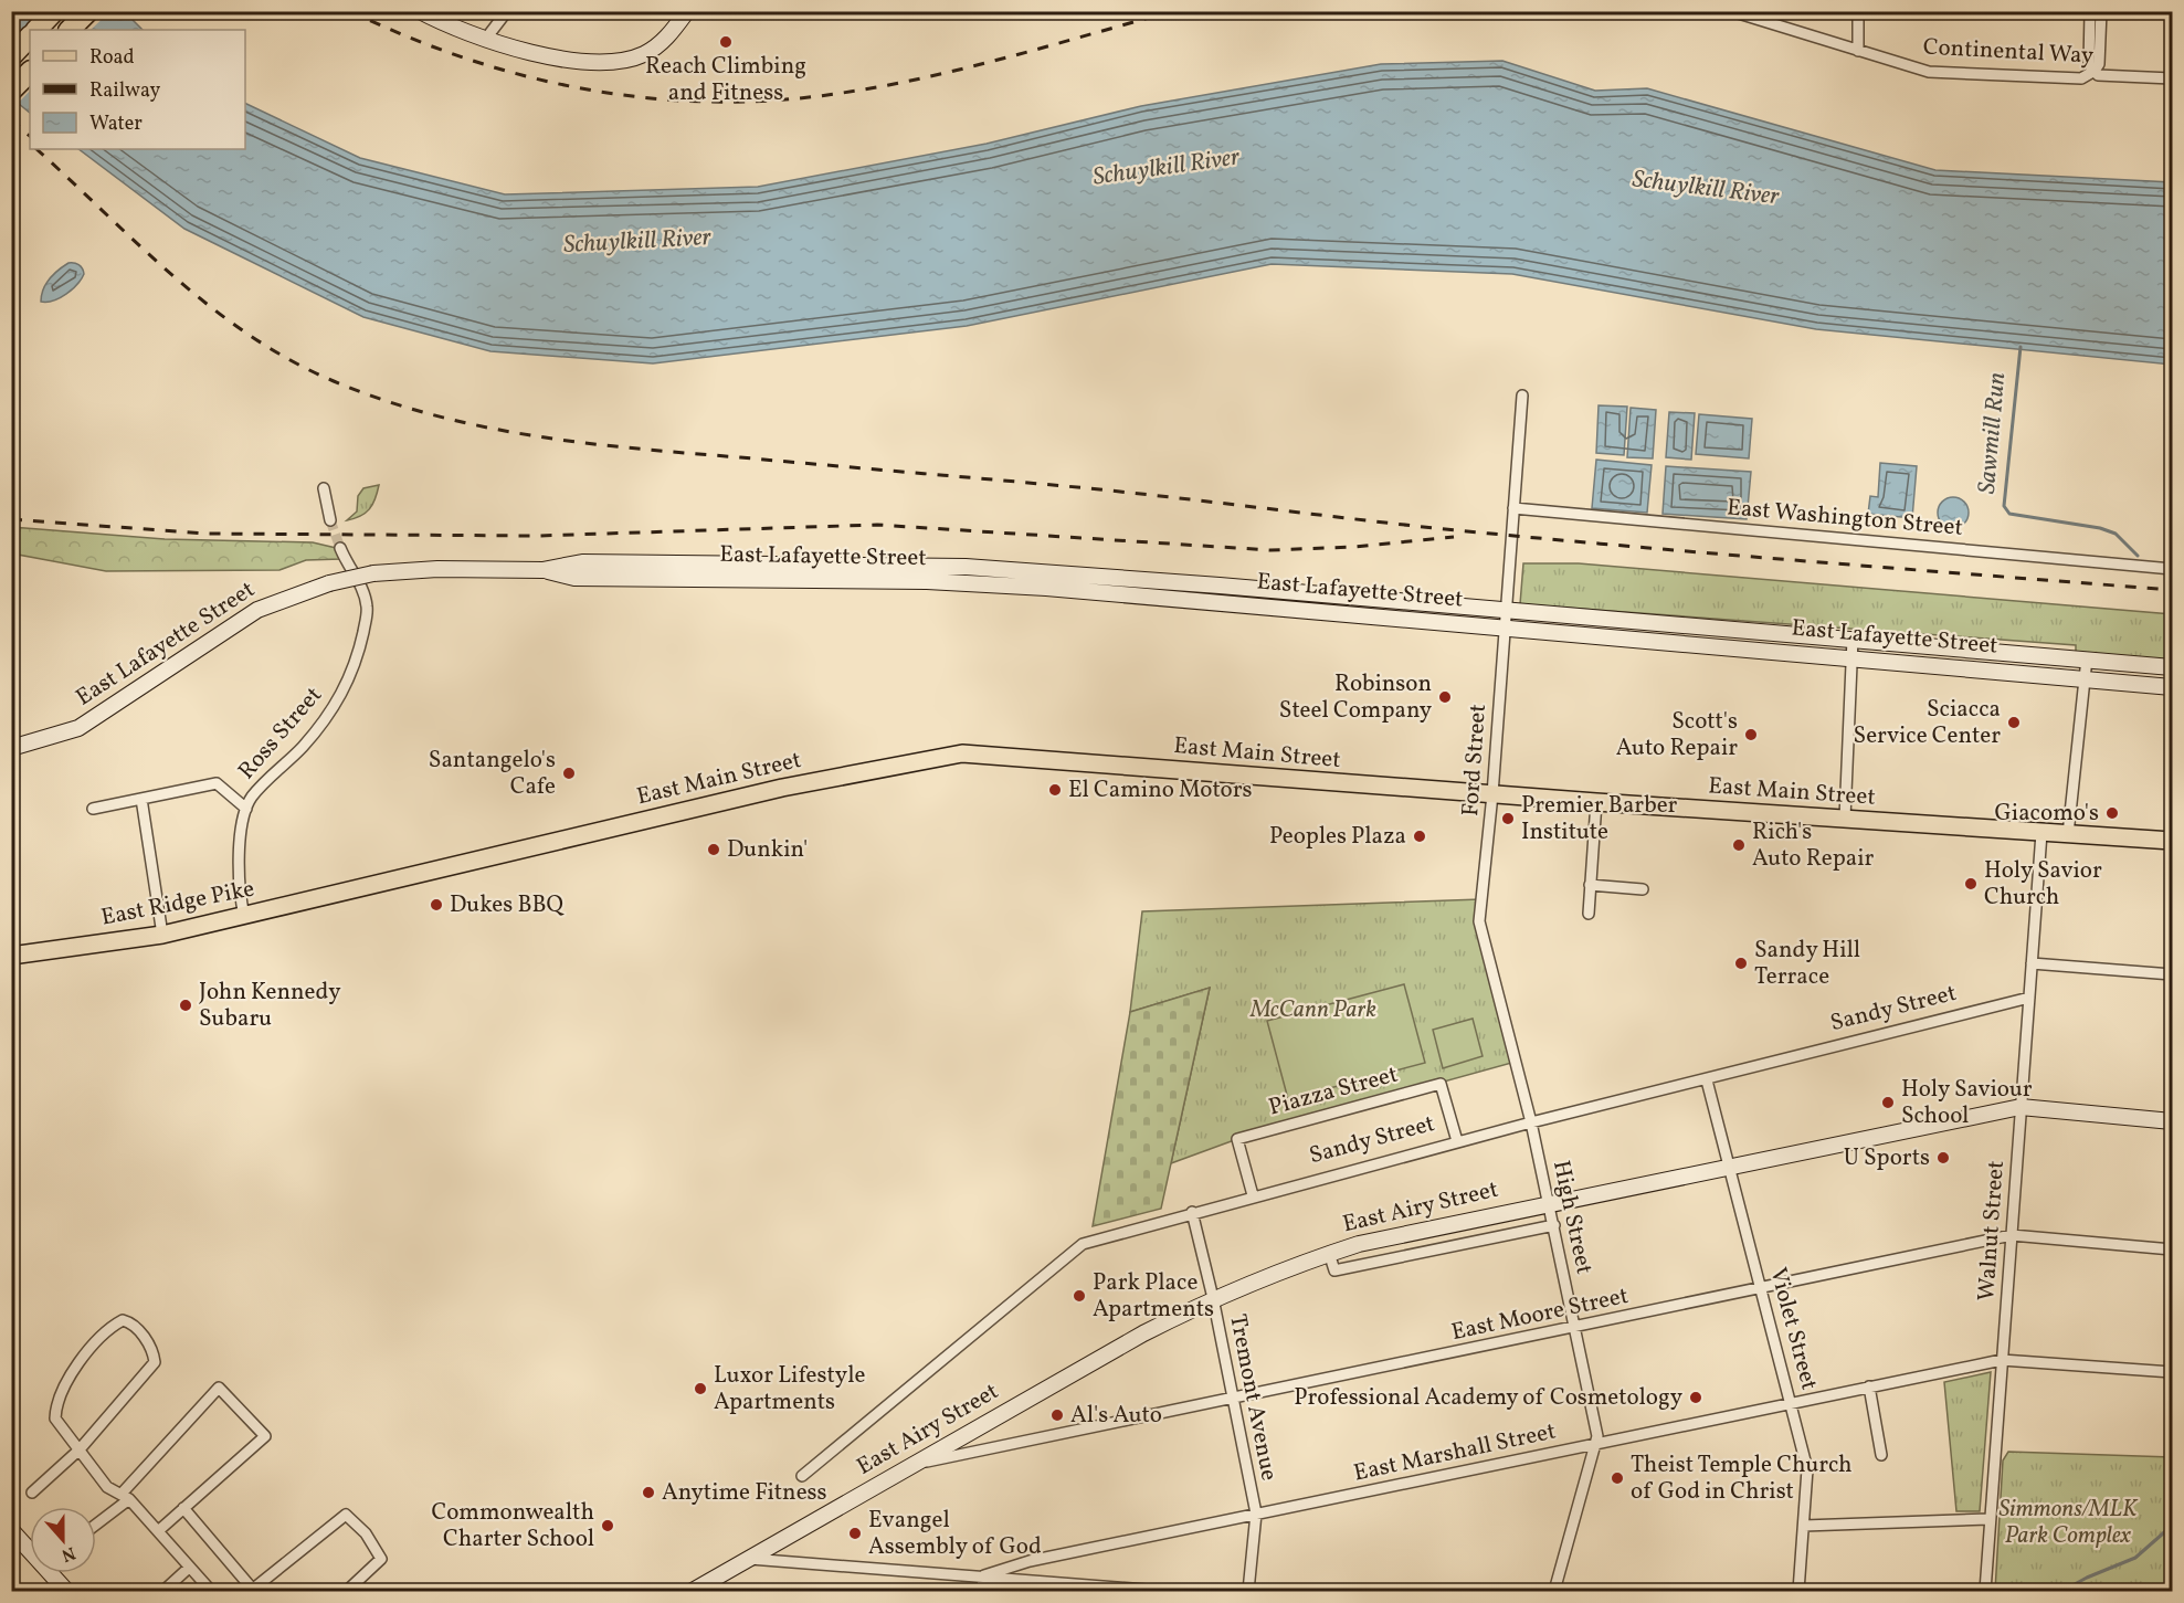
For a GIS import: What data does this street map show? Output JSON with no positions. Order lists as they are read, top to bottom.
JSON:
{
  "streets": {
    "main road": ["East Main Street", "East Ridge Pike"],
    "street": [
      "Continental Way",
      "East Washington Street",
      "East Lafayette Street",
      "Ross Street",
      "Ford Street",
      "Sandy Street",
      "Piazza Street",
      "East Airy Street",
      "High Street",
      "Walnut Street",
      "East Moore Street",
      "Violet Street",
      "Tremont Avenue",
      "East Marshall Street"
    ]
  },
  "crossings": [
    ["East Washington Street", "Ford Street"],
    ["East Lafayette Street", "Ford Street"],
    ["Ross Street", "East Ridge Pike"],
    ["East Main Street", "Ford Street"],
    ["East Main Street", "East Ridge Pike"],
    ["East Main Street", "Walnut Street"],
    ["Ford Street", "Sandy Street"],
    ["Ford Street", "High Street"],
    ["Sandy Street", "Piazza Street"],
    ["Sandy Street", "High Street"],
    ["Sandy Street", "Walnut Street"],
    ["Sandy Street", "Violet Street"],
    ["Sandy Street", "Tremont Avenue"],
    ["East Airy Street", "High Street"],
    ["East Airy Street", "Walnut Street"],
    ["East Airy Street", "East Moore Street"],
    ["East Airy Street", "Violet Street"],
    ["East Airy Street", "Tremont Avenue"],
    ["East Airy Street", "East Marshall Street"],
    ["High Street", "East Moore Street"],
    ["High Street", "East Marshall Street"],
    ["Walnut Street", "East Moore Street"],
    ["Walnut Street", "East Marshall Street"],
    ["East Moore Street", "Violet Street"],
    ["East Moore Street", "Tremont Avenue"],
    ["Violet Street", "East Marshall Street"],
    ["Tremont Avenue", "East Marshall Street"]
  ],
  "water": ["Schuylkill River", "Sawmill Run"],
  "parks": ["McCann Park", "Simmons/MLK Park Complex"],
  "places": [
    "Reach Climbing and Fitness",
    "Robinson Steel Company",
    "Sciacca Service Center",
    "Scott's Auto Repair",
    "Santangelo's Cafe",
    "El Camino Motors",
    "Giacomo's",
    "Premier Barber Institute",
    "Peoples Plaza",
    "Rich's Auto Repair",
    "Dunkin'",
    "Holy Savior Church",
    "Dukes BBQ",
    "Sandy Hill Terrace",
    "John Kennedy Subaru",
    "Holy Saviour School",
    "U Sports",
    "Park Place Apartments",
    "Luxor Lifestyle Apartments",
    "Professional Academy of Cosmetology",
    "Al's Auto",
    "Theist Temple Church of God in Christ",
    "Anytime Fitness",
    "Commonwealth Charter School",
    "Evangel Assembly of God"
  ],
  "legend": ["Road", "Railway", "Water"],
  "north": "bottom"
}
